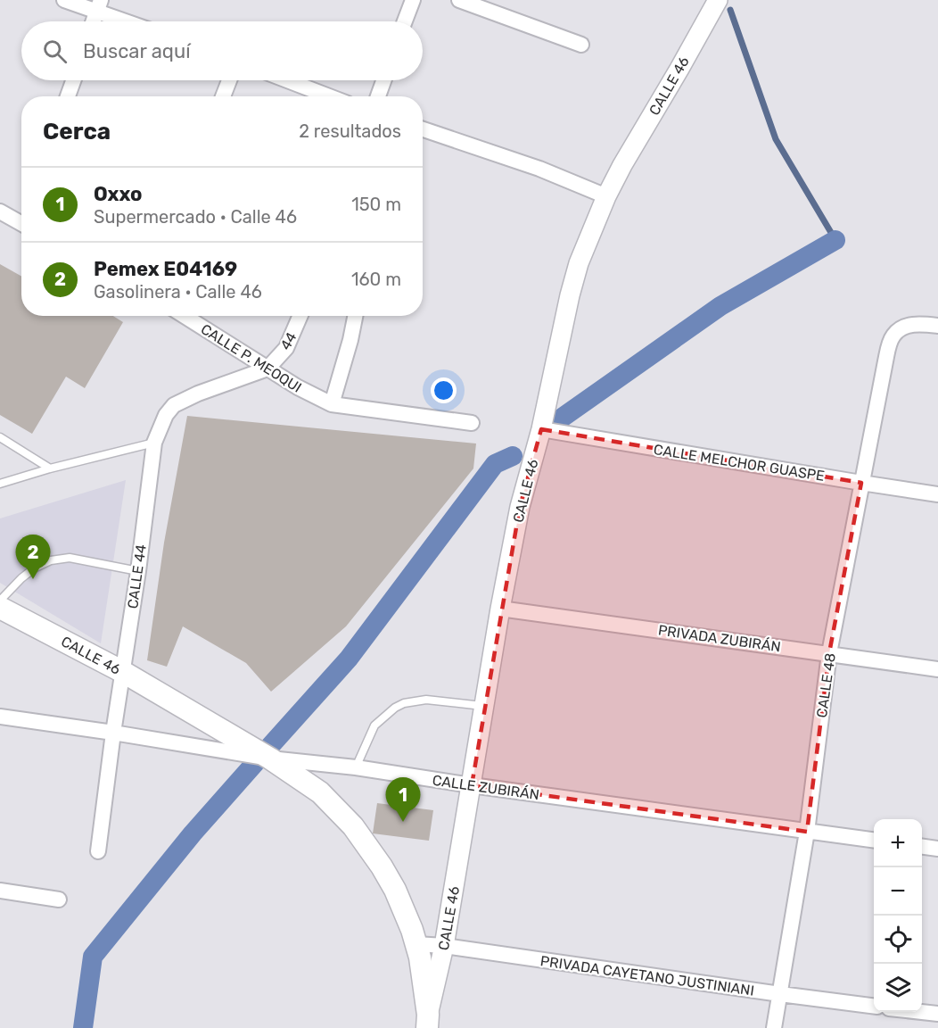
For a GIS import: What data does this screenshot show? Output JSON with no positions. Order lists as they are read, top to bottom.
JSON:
{
  "streets": {
    "main road": ["CALLE 46"],
    "street": [
      "44",
      "CALLE P. MEOQUI",
      "CALLE MELCHOR GUASPE",
      "CALLE 44",
      "PRIVADA ZUBIRÁN",
      "CALLE 48",
      "CALLE ZUBIRÁN",
      "PRIVADA CAYETANO JUSTINIANI"
    ]
  },
  "crossings": [
    ["CALLE 46", "CALLE MELCHOR GUASPE"],
    ["CALLE 46", "CALLE 44"],
    ["CALLE 46", "PRIVADA ZUBIRÁN"],
    ["CALLE 46", "CALLE ZUBIRÁN"],
    ["CALLE 46", "PRIVADA CAYETANO JUSTINIANI"],
    ["44", "CALLE P. MEOQUI"],
    ["44", "CALLE 44"],
    ["CALLE P. MEOQUI", "CALLE 44"],
    ["CALLE MELCHOR GUASPE", "CALLE 48"],
    ["CALLE 44", "CALLE ZUBIRÁN"],
    ["PRIVADA ZUBIRÁN", "CALLE 48"],
    ["CALLE 48", "CALLE ZUBIRÁN"],
    ["CALLE 48", "PRIVADA CAYETANO JUSTINIANI"]
  ],
  "page": {
    "search": "Buscar aquí",
    "heading": ["Cerca", "2 resultados"],
    "list": [
      {
        "mark": "1",
        "name": "Oxxo",
        "note": "Supermercado · Calle 46",
        "value": "150 m"
      },
      {
        "mark": "2",
        "name": "Pemex E04169",
        "note": "Gasolinera · Calle 46",
        "value": "160 m"
      }
    ],
    "pins": ["2", "1"],
    "map_buttons": ["+", "−"]
  }
}
